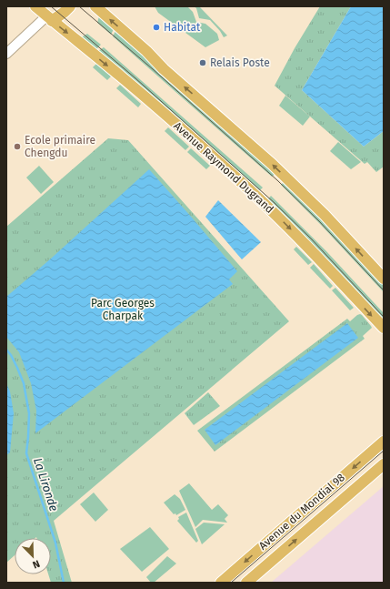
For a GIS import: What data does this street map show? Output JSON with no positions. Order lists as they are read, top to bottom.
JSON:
{
  "streets": {
    "main road": ["Avenue Raymond Dugrand", "Avenue du Mondial 98"]
  },
  "water": ["La Lironde"],
  "parks": ["Parc Georges Charpak"],
  "places": ["Habitat", "Relais Poste", "Ecole primaire Chengdu"],
  "north": "bottom right"
}
